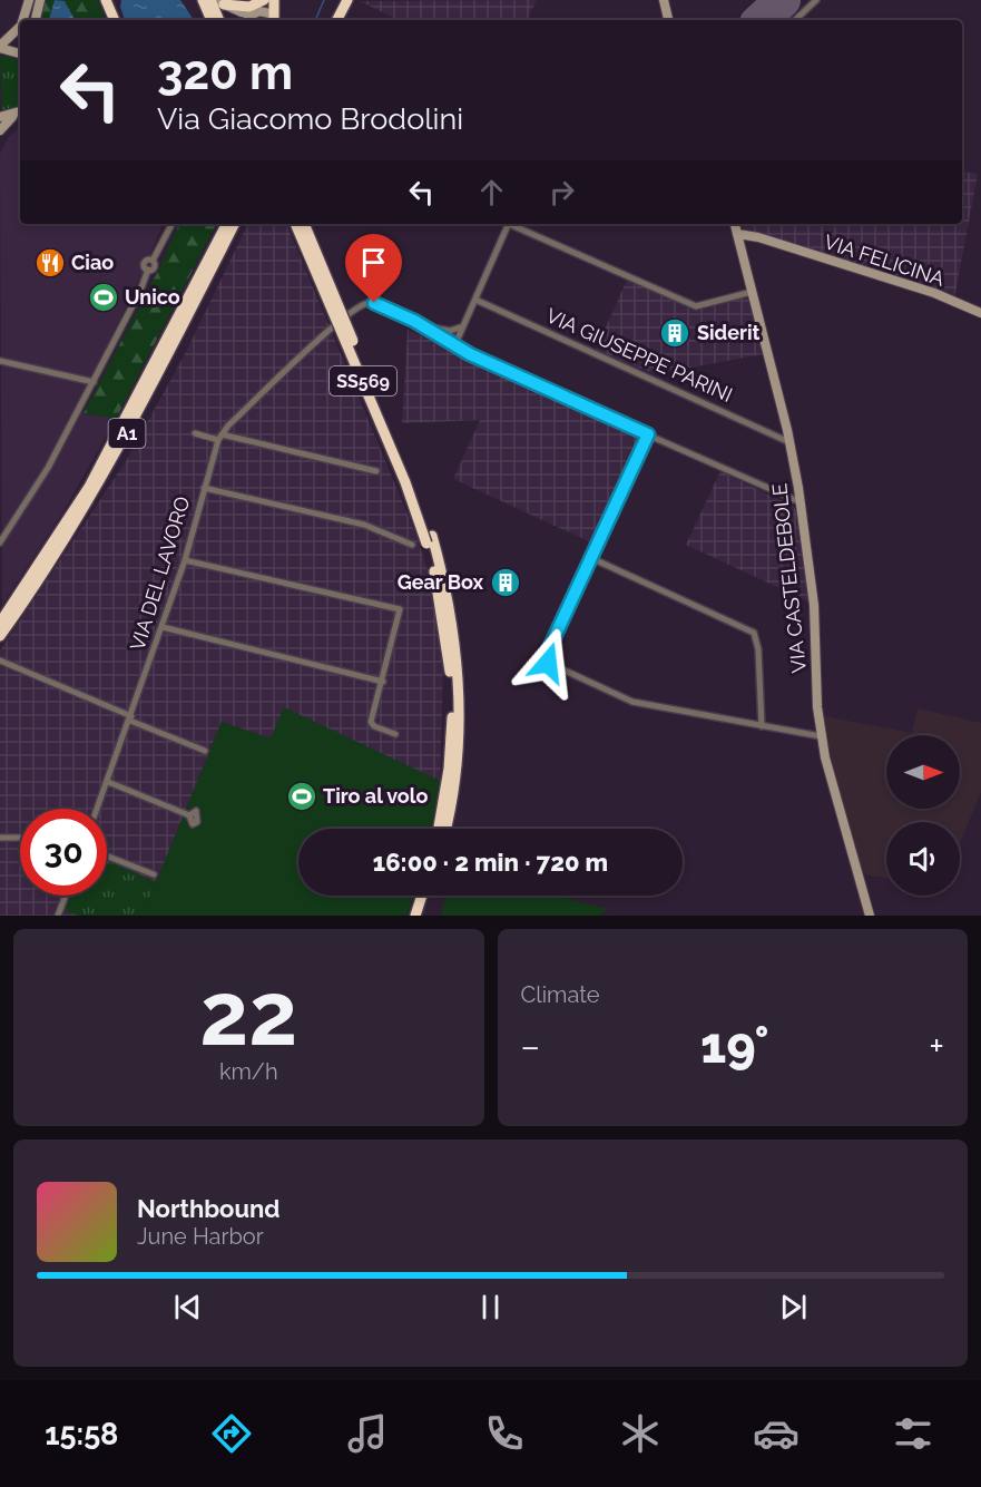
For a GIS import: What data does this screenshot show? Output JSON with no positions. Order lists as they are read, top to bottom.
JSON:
{
  "streets": {
    "highway": ["SS569", "A1"],
    "street": [
      "VIA FELICINA",
      "VIA GIUSEPPE PARINI",
      "VIA DEL LAVORO",
      "VIA CASTELDEBOLE"
    ]
  },
  "crossings": [
    ["VIA FELICINA", "VIA CASTELDEBOLE"],
    ["VIA GIUSEPPE PARINI", "VIA CASTELDEBOLE"]
  ],
  "places": {
    "restaurant": ["Ciao"],
    "sports": ["Unico", "Tiro al volo"],
    "building": ["Siderit", "Gear Box"]
  },
  "north": "right",
  "page": {
    "turn": ["320 m", "Via Giacomo Brodolini"],
    "limit": "30",
    "trip": "16:00 · 2 min · 720 m",
    "tile": [
      ["22", "km/h"],
      "Climate"
    ],
    "heat": ["−", "19°", "+"],
    "song": ["Northbound", "June Harbor"],
    "tabs": "15:58"
  }
}
